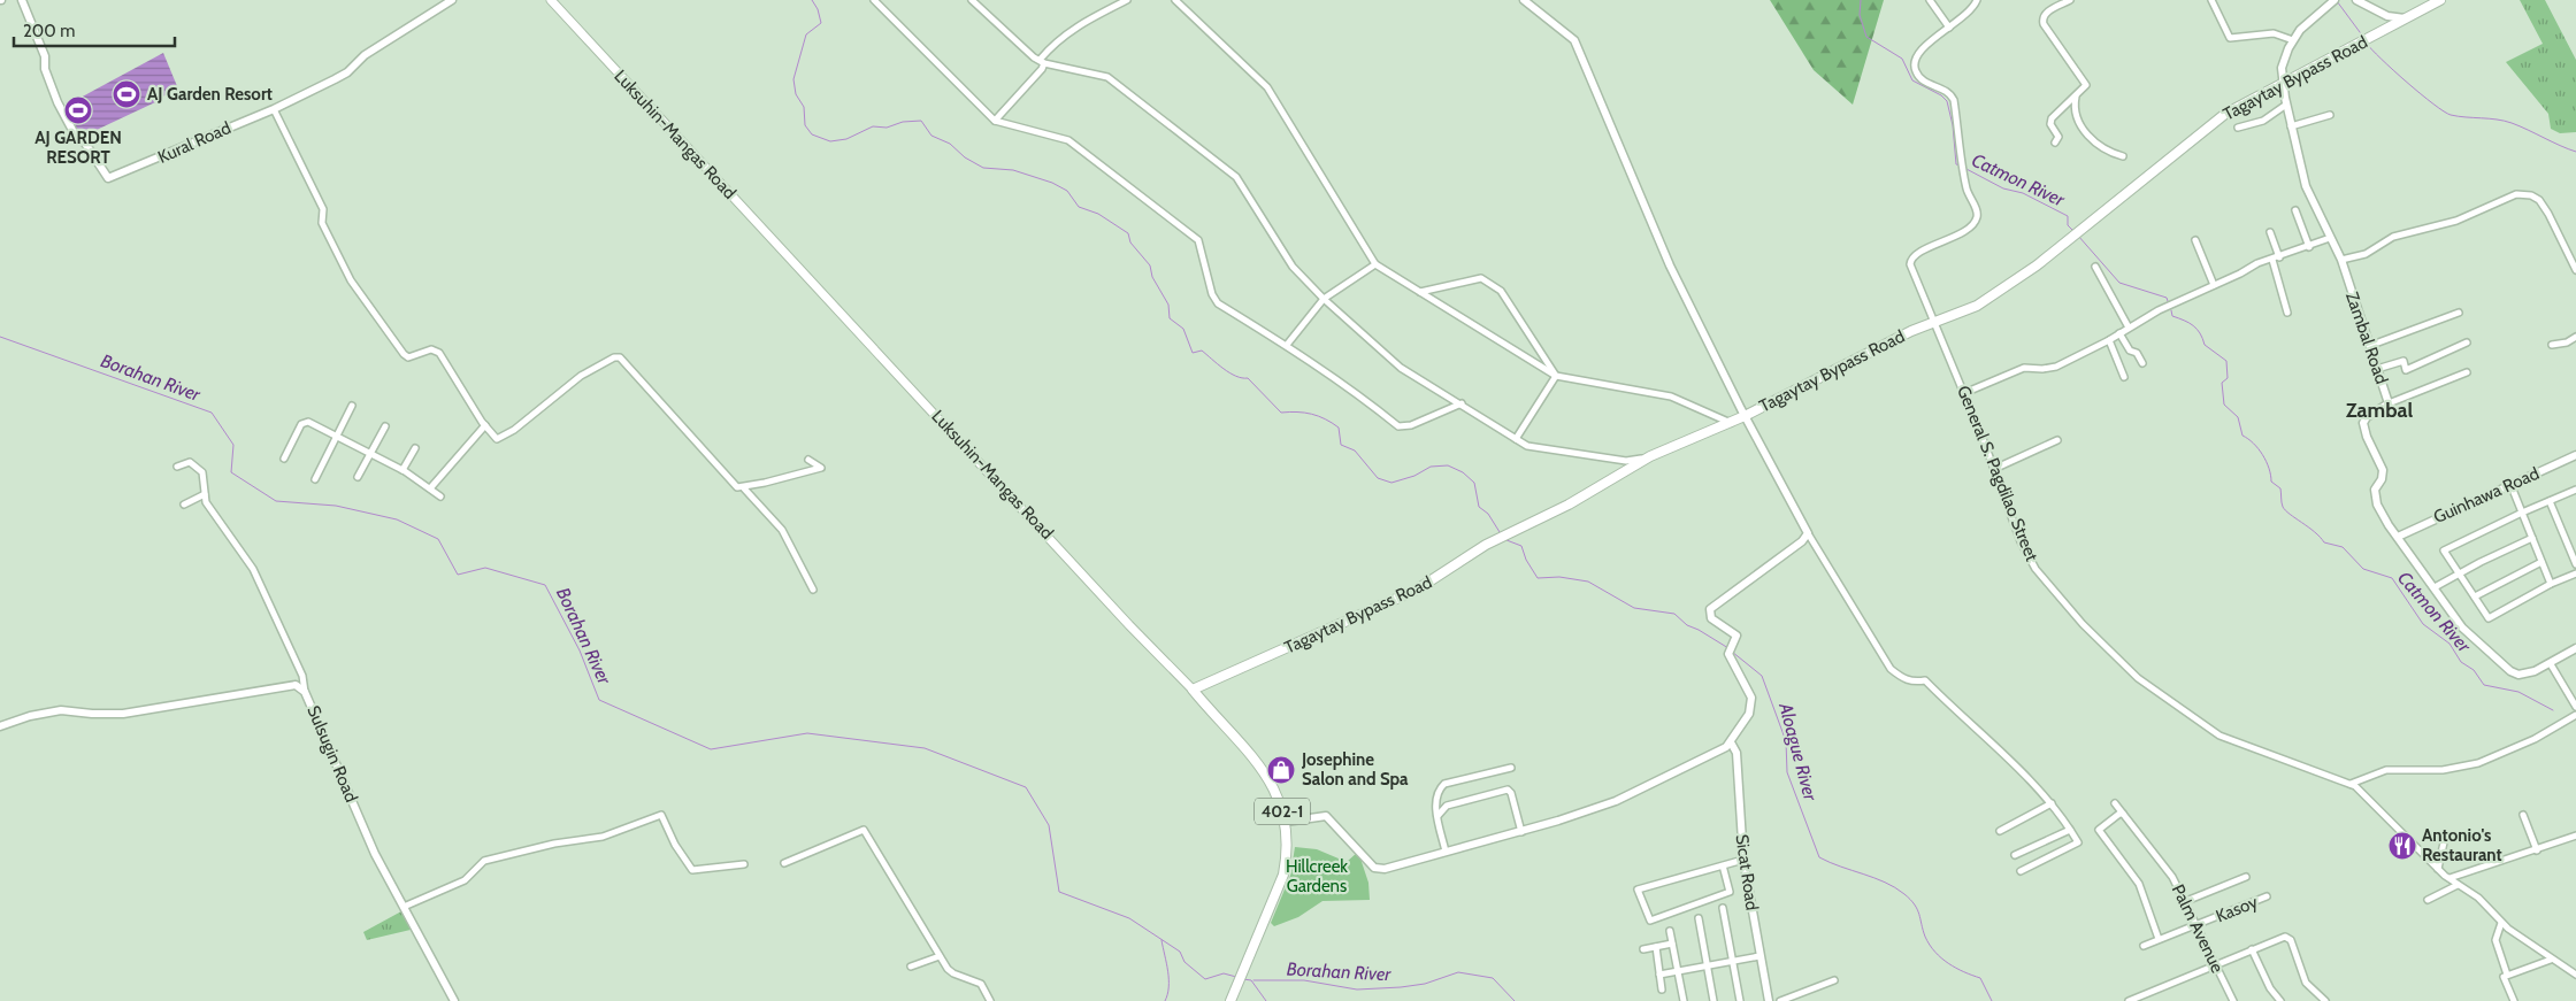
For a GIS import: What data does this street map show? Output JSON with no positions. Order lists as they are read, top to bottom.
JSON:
{
  "streets": {
    "main road": ["Tagaytay Bypass Road", "Luksuhin-Mangas Road", "402-1"],
    "street": [
      "Kural Road",
      "Zambal Road",
      "General S. Pagdilao Street",
      "Guinhawa Road",
      "Sulsugin Road",
      "Sicat Road",
      "Kasoy",
      "Palm Avenue"
    ]
  },
  "crossings": [
    ["Tagaytay Bypass Road", "Luksuhin-Mangas Road"],
    ["Tagaytay Bypass Road", "Zambal Road"],
    ["Tagaytay Bypass Road", "General S. Pagdilao Street"],
    ["Zambal Road", "Guinhawa Road"],
    ["Kasoy", "Palm Avenue"]
  ],
  "districts": ["Zambal"],
  "water": ["Catmon River", "Borahan River", "Aloague River"],
  "parks": ["Hillcreek Gardens"],
  "places": {
    "sports": ["AJ Garden Resort", "AJ GARDEN RESORT"],
    "shop": ["Josephine Salon and Spa"],
    "restaurant": ["Antonio's Restaurant"]
  },
  "scale_bar": "200 m"
}
